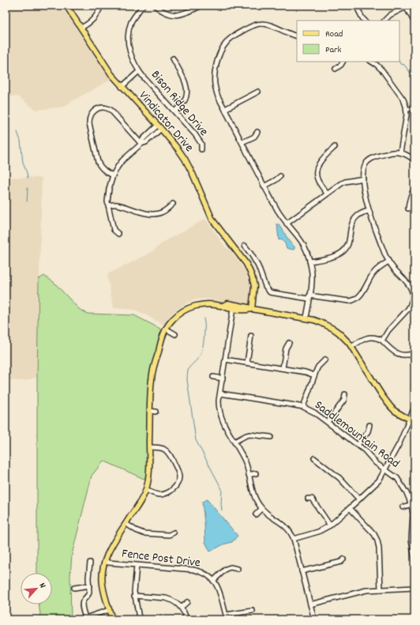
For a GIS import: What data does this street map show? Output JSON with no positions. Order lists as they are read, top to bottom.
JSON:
{
  "streets": {
    "main road": ["Vindicator Drive"],
    "street": ["Bison Ridge Drive", "Saddlemountain Road", "Fence Post Drive"]
  },
  "crossings": [
    ["Bison Ridge Drive", "Vindicator Drive"]
  ],
  "legend": ["Road", "Park"],
  "north": "top right"
}
